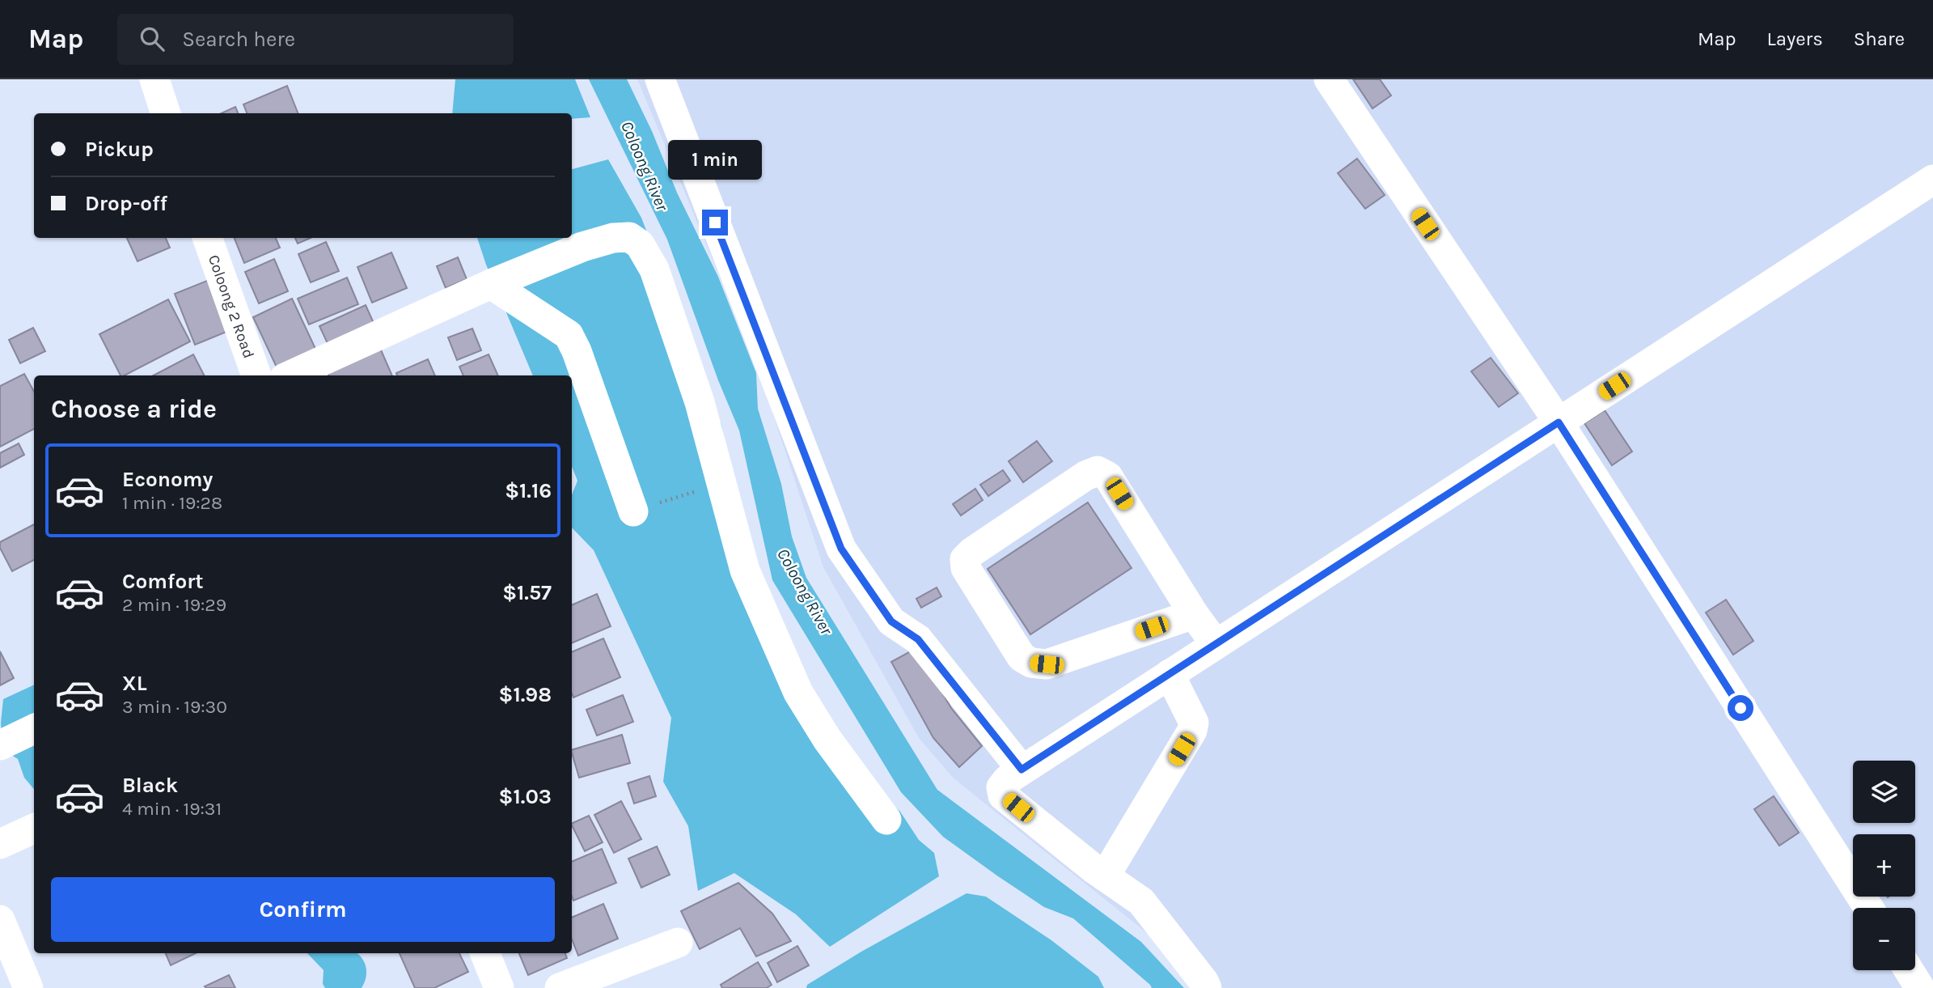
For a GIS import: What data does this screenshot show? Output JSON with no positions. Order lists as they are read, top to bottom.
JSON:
{
  "streets": {
    "street": ["Coloong 2 Road"]
  },
  "water": ["Coloong River"],
  "page": {
    "header": "Map",
    "search": "Search here",
    "nav": ["Map", "Layers", "Share"],
    "banner": ["Pickup", "Drop-off"],
    "bubble": "1 min",
    "heading": "Choose a ride",
    "list": [
      {
        "name": "Economy",
        "note": "1 min · 19:28",
        "value": "$1.16"
      },
      {
        "name": "Comfort",
        "note": "2 min · 19:29",
        "value": "$1.57"
      },
      {
        "name": "XL",
        "note": "3 min · 19:30",
        "value": "$1.98"
      },
      {
        "name": "Black",
        "note": "4 min · 19:31",
        "value": "$1.03"
      }
    ],
    "map_buttons": ["+", "−"],
    "buttons": "Confirm"
  }
}
